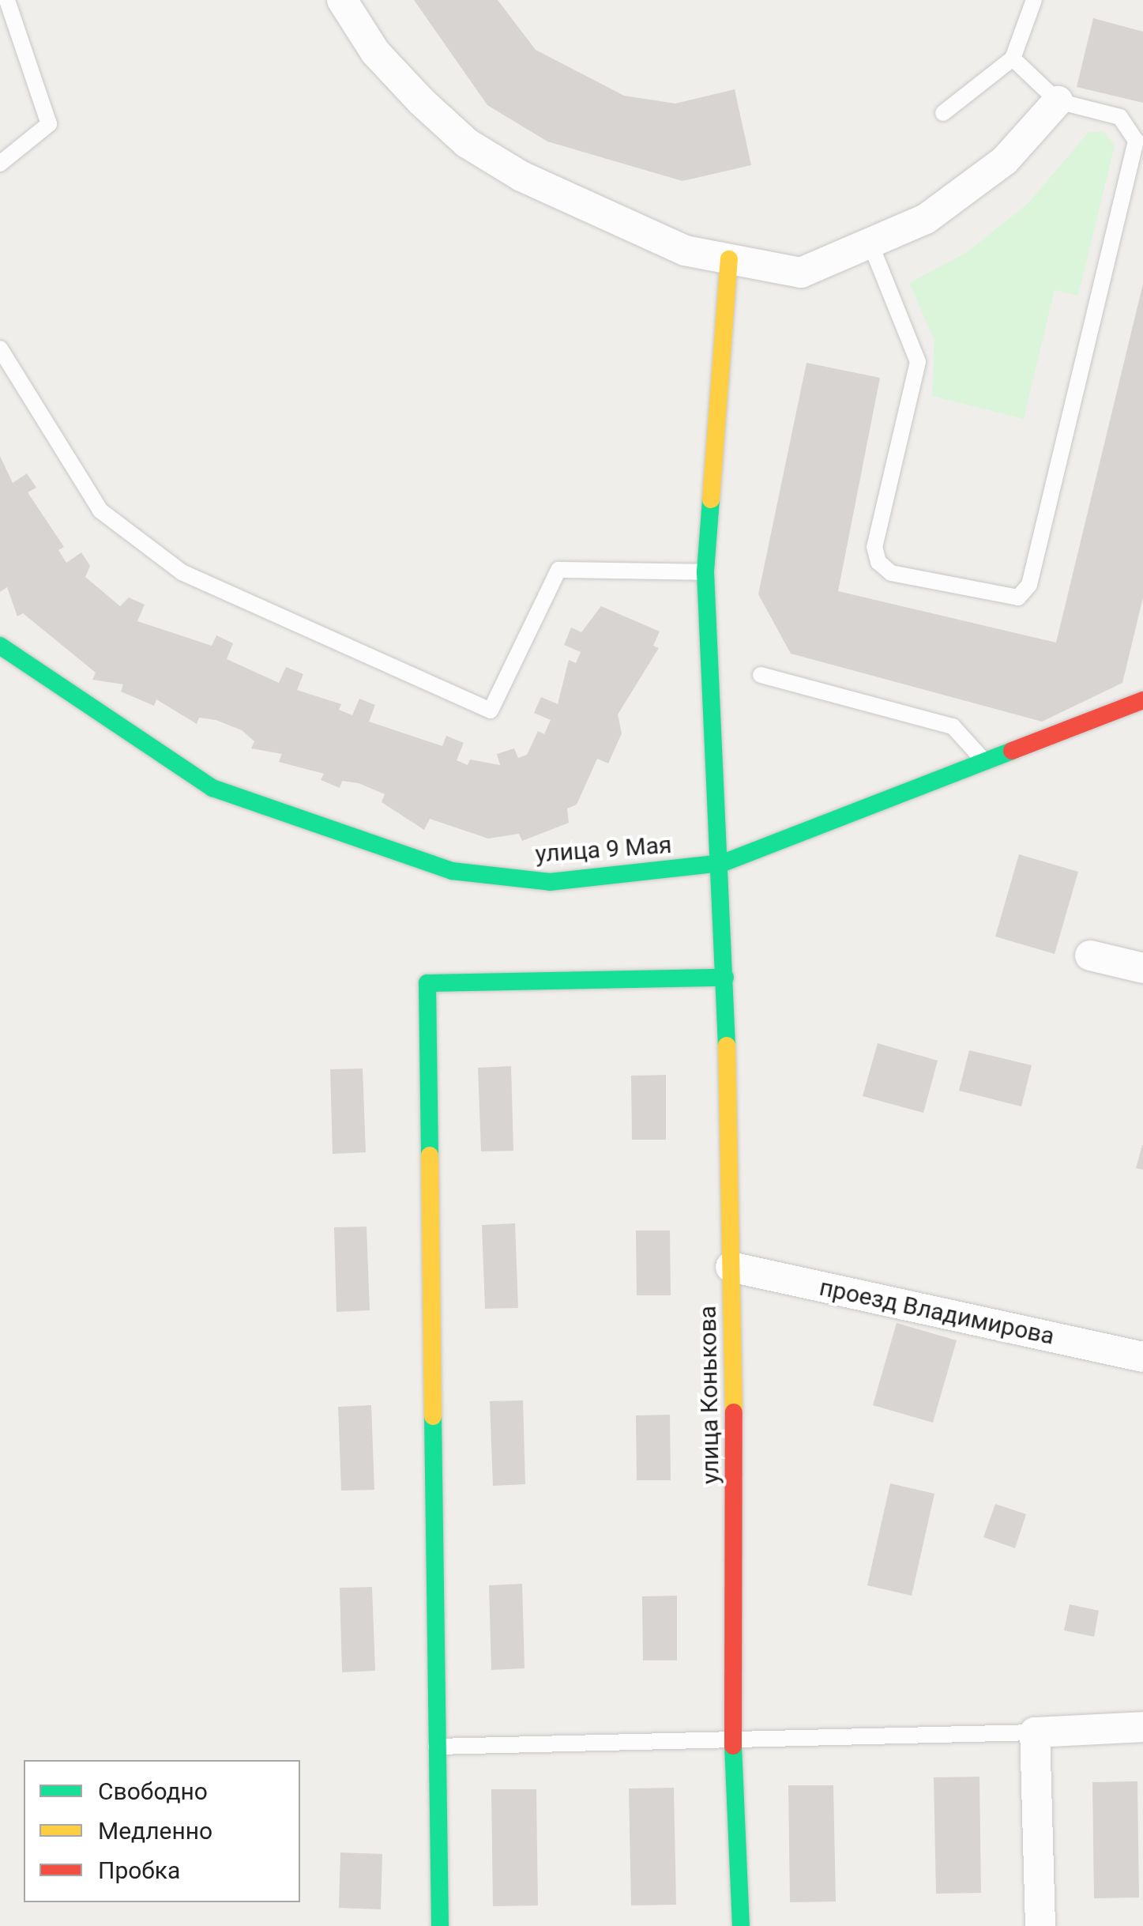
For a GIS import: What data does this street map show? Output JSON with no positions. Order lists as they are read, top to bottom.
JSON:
{
  "streets": {
    "street": ["улица 9 Мая", "проезд Владимирова", "улица Конькова"]
  },
  "crossings": [
    ["улица 9 Мая", "улица Конькова"],
    ["проезд Владимирова", "улица Конькова"]
  ],
  "legend": ["Свободно", "Медленно", "Пробка"]
}
